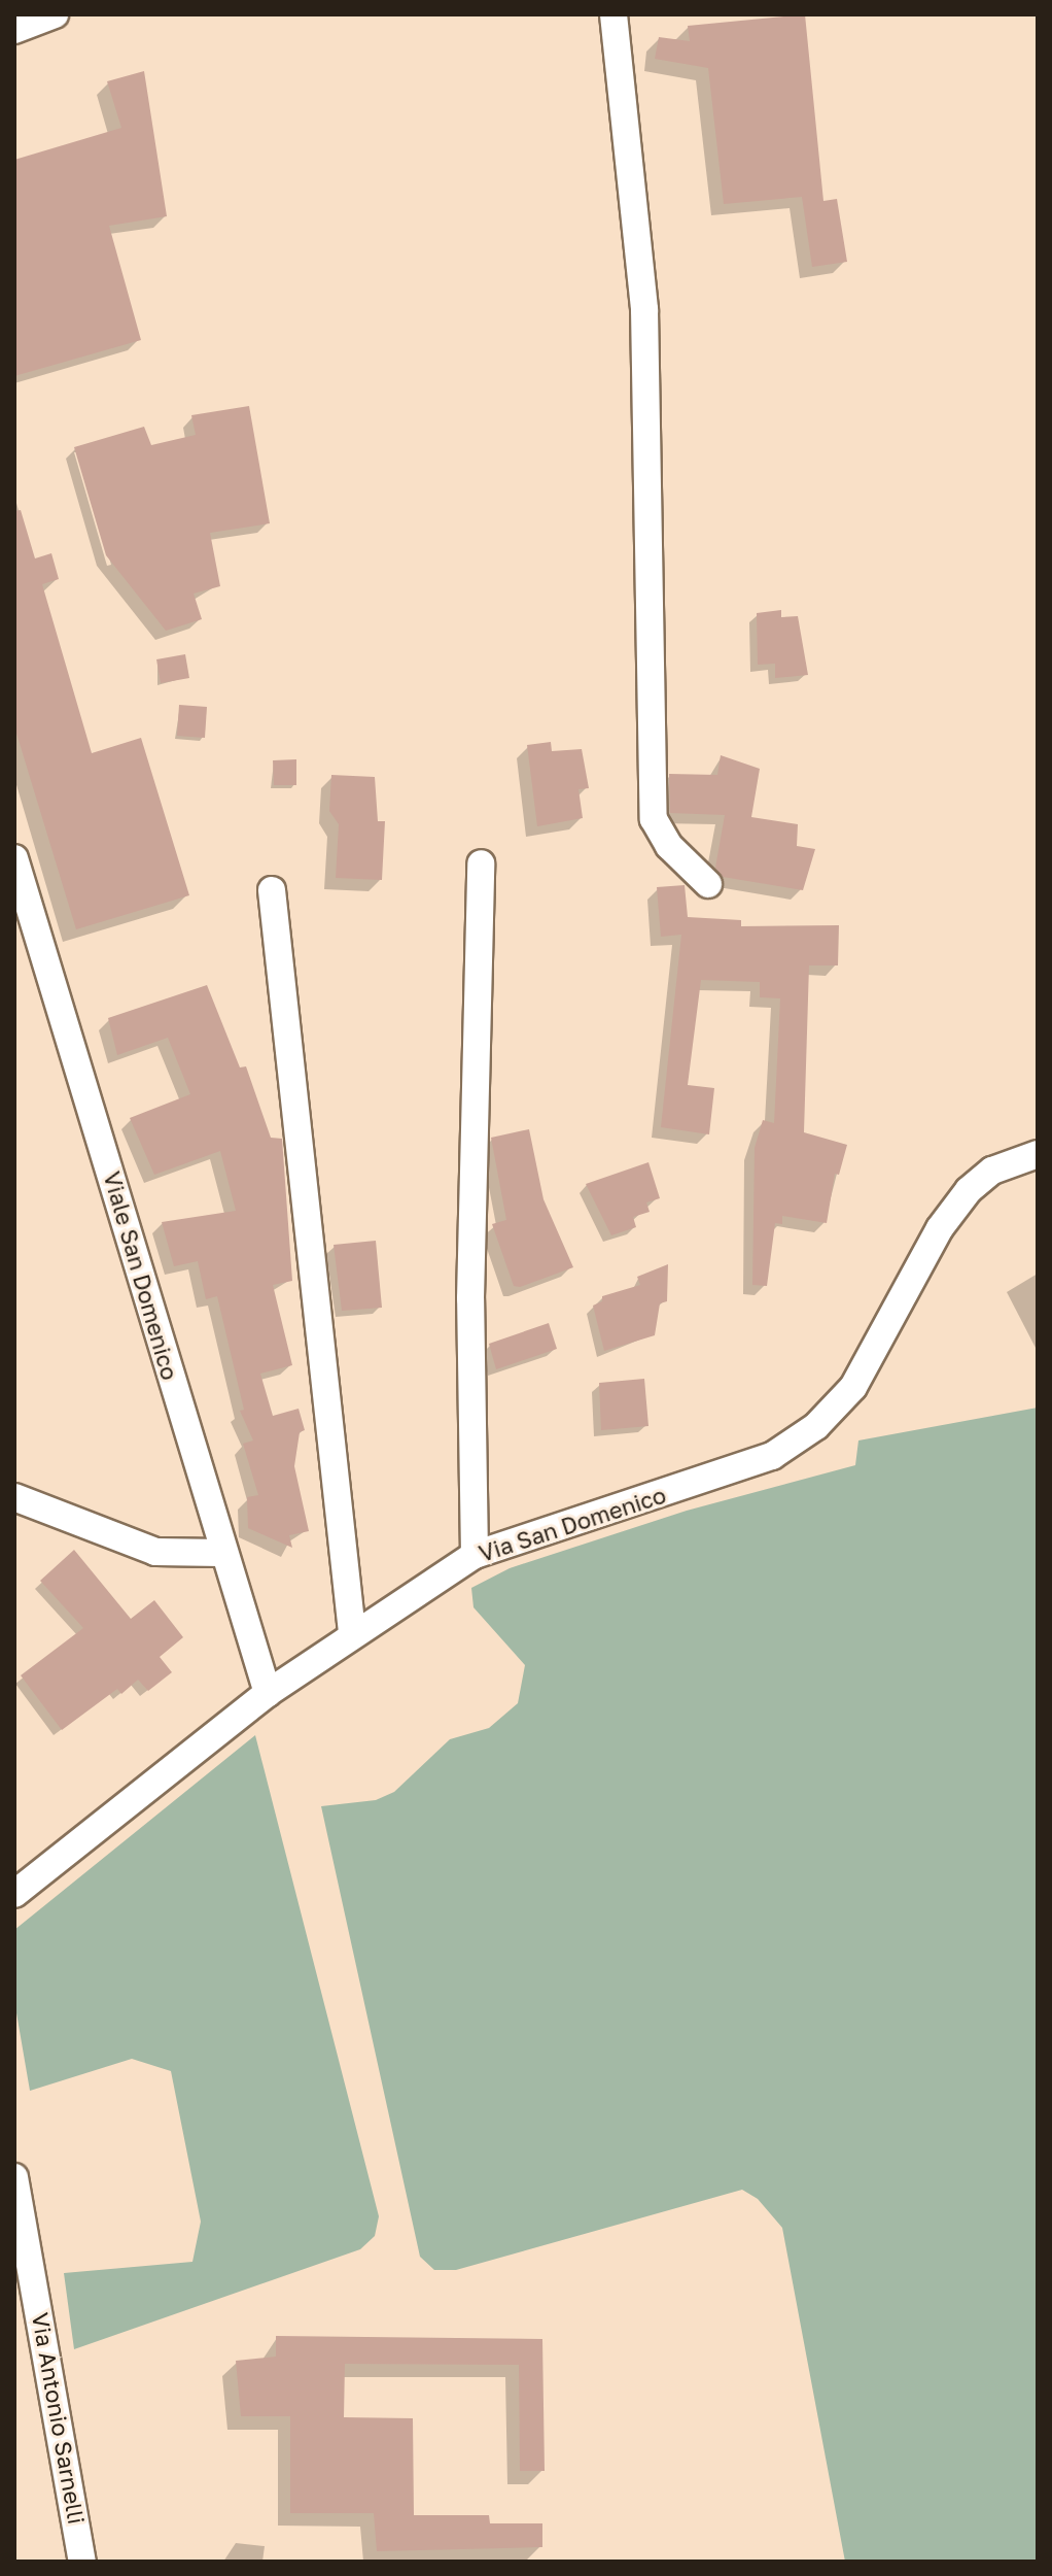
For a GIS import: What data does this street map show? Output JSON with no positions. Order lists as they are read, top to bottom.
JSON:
{
  "streets": {
    "street": ["Viale San Domenico", "Via San Domenico", "Via Antonio Sarnelli"]
  },
  "crossings": [
    ["Viale San Domenico", "Via San Domenico"]
  ]
}
